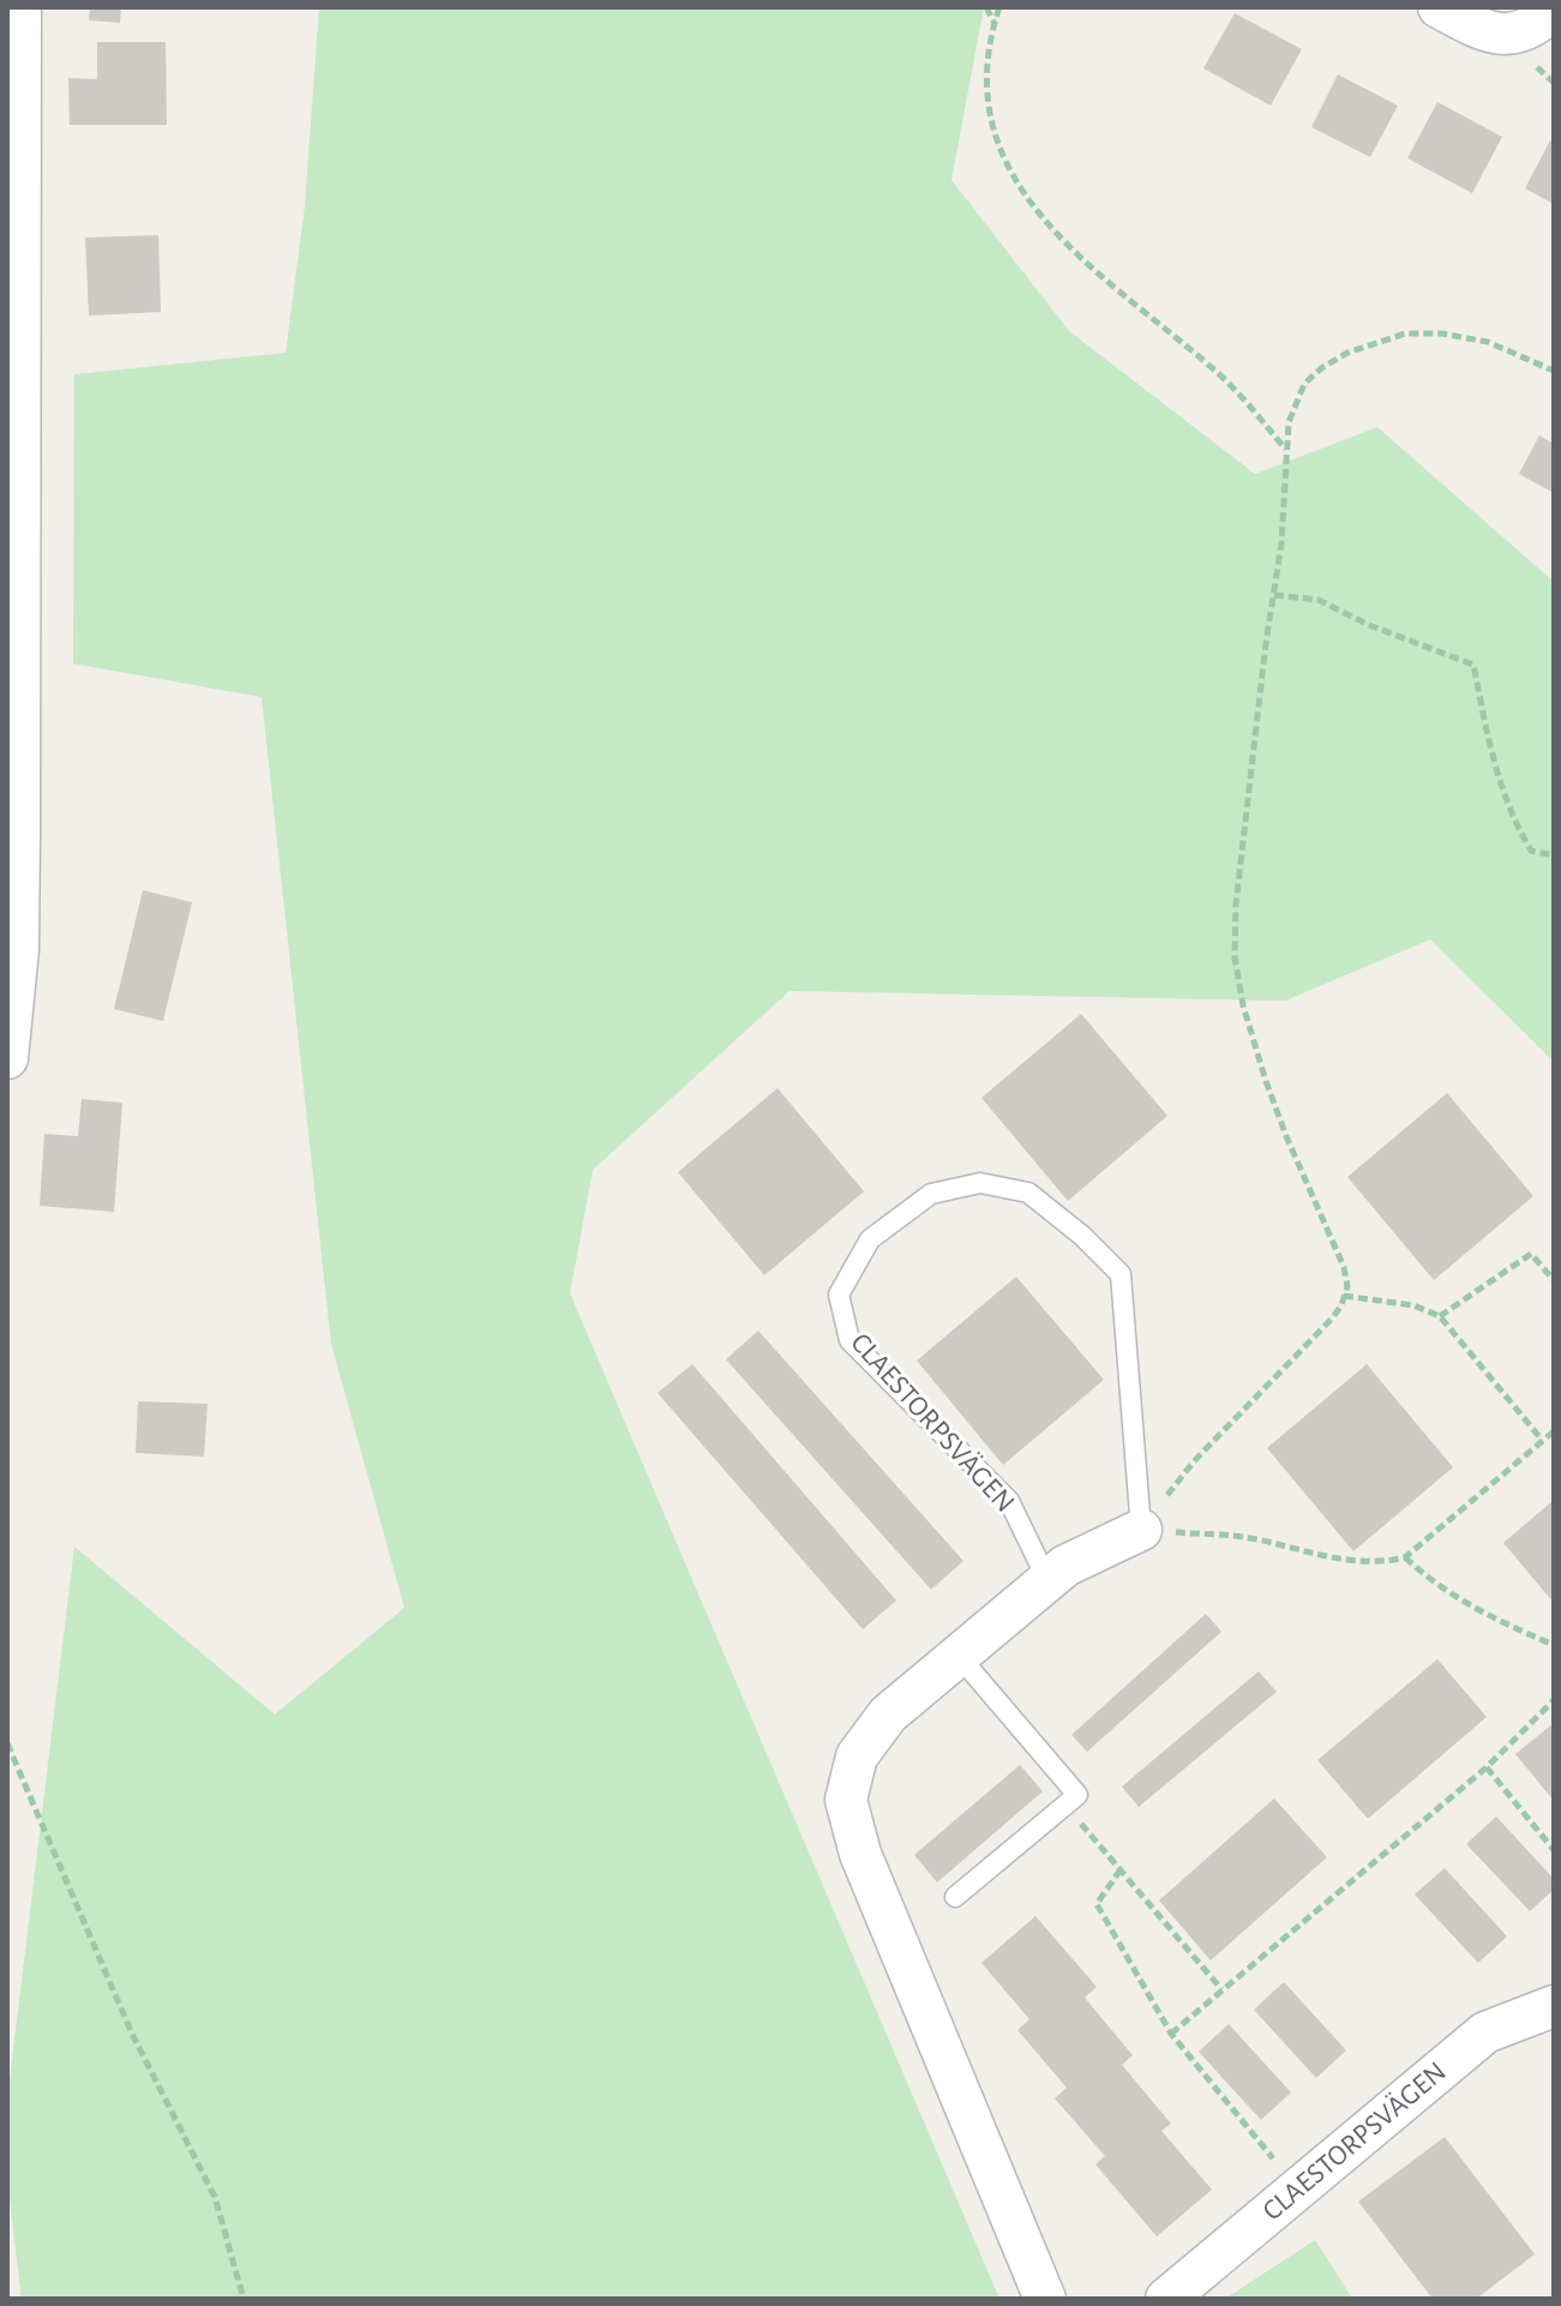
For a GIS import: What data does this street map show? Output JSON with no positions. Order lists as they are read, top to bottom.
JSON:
{
  "streets": {
    "street": ["CLAESTORPSVÄGEN"]
  }
}
